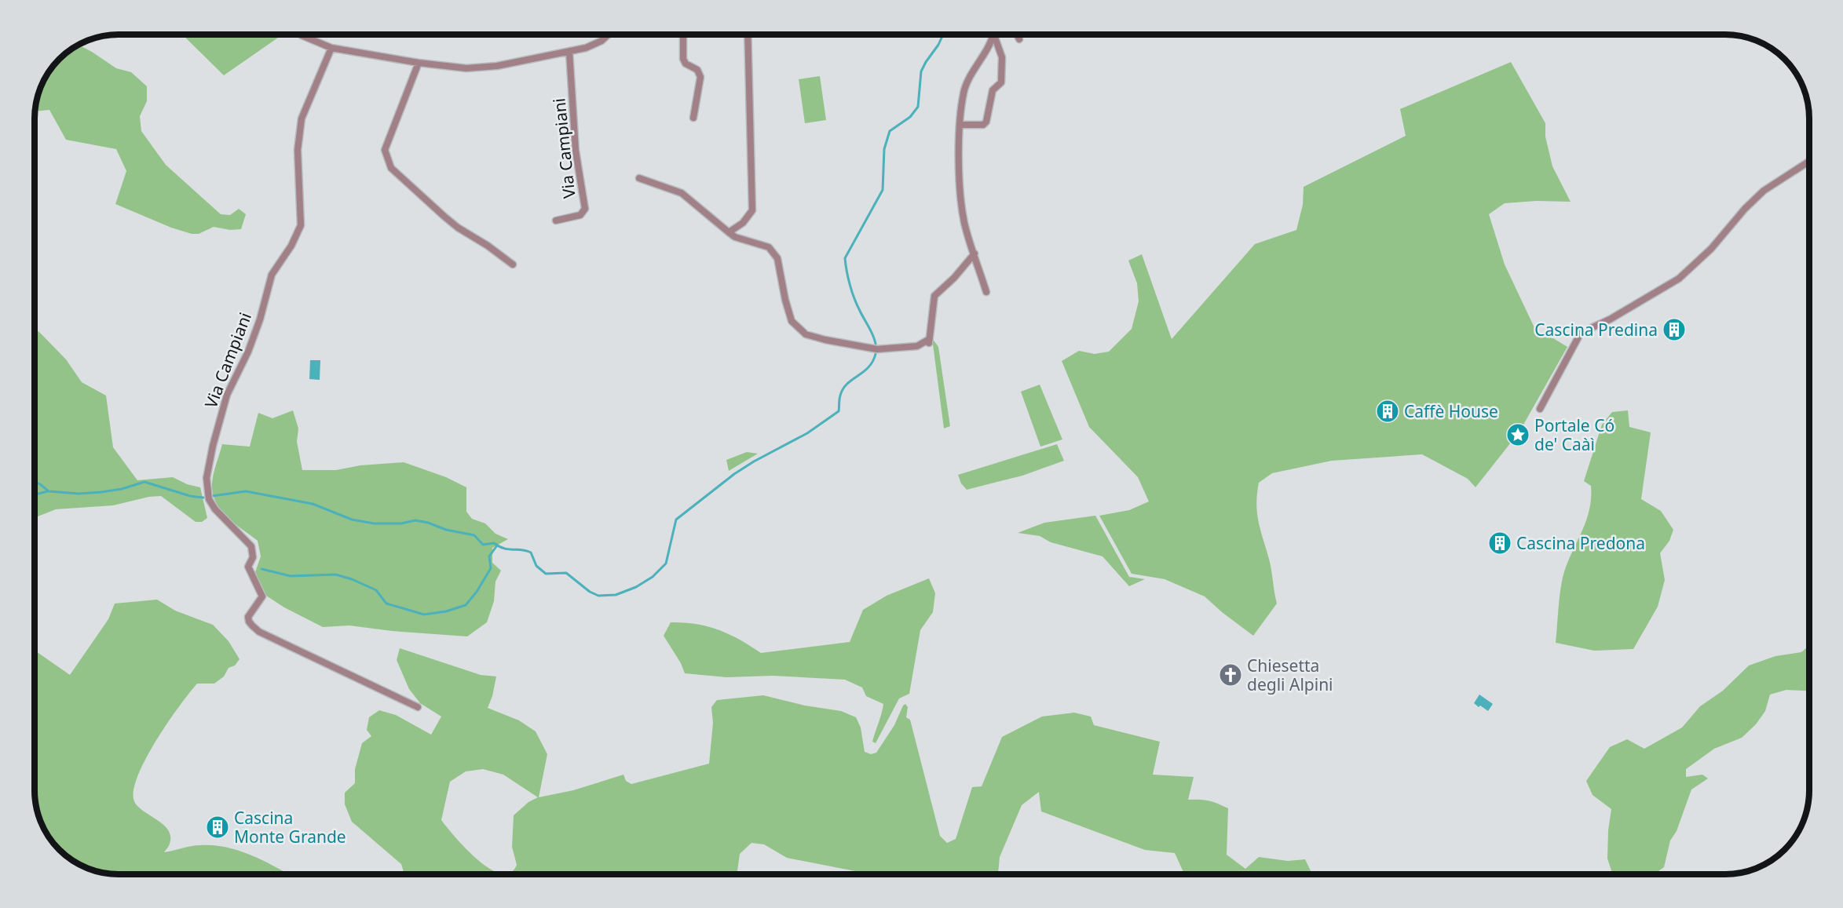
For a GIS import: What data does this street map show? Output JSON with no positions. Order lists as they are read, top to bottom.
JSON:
{
  "streets": {
    "street": ["Via Campiani"]
  },
  "places": {
    "building": [
      "Cascina Predina",
      "Caffè House",
      "Cascina Predona",
      "Cascina Monte Grande"
    ],
    "place": ["Portale Có de' Caàì"],
    "church": ["Chiesetta degli Alpini"]
  }
}
